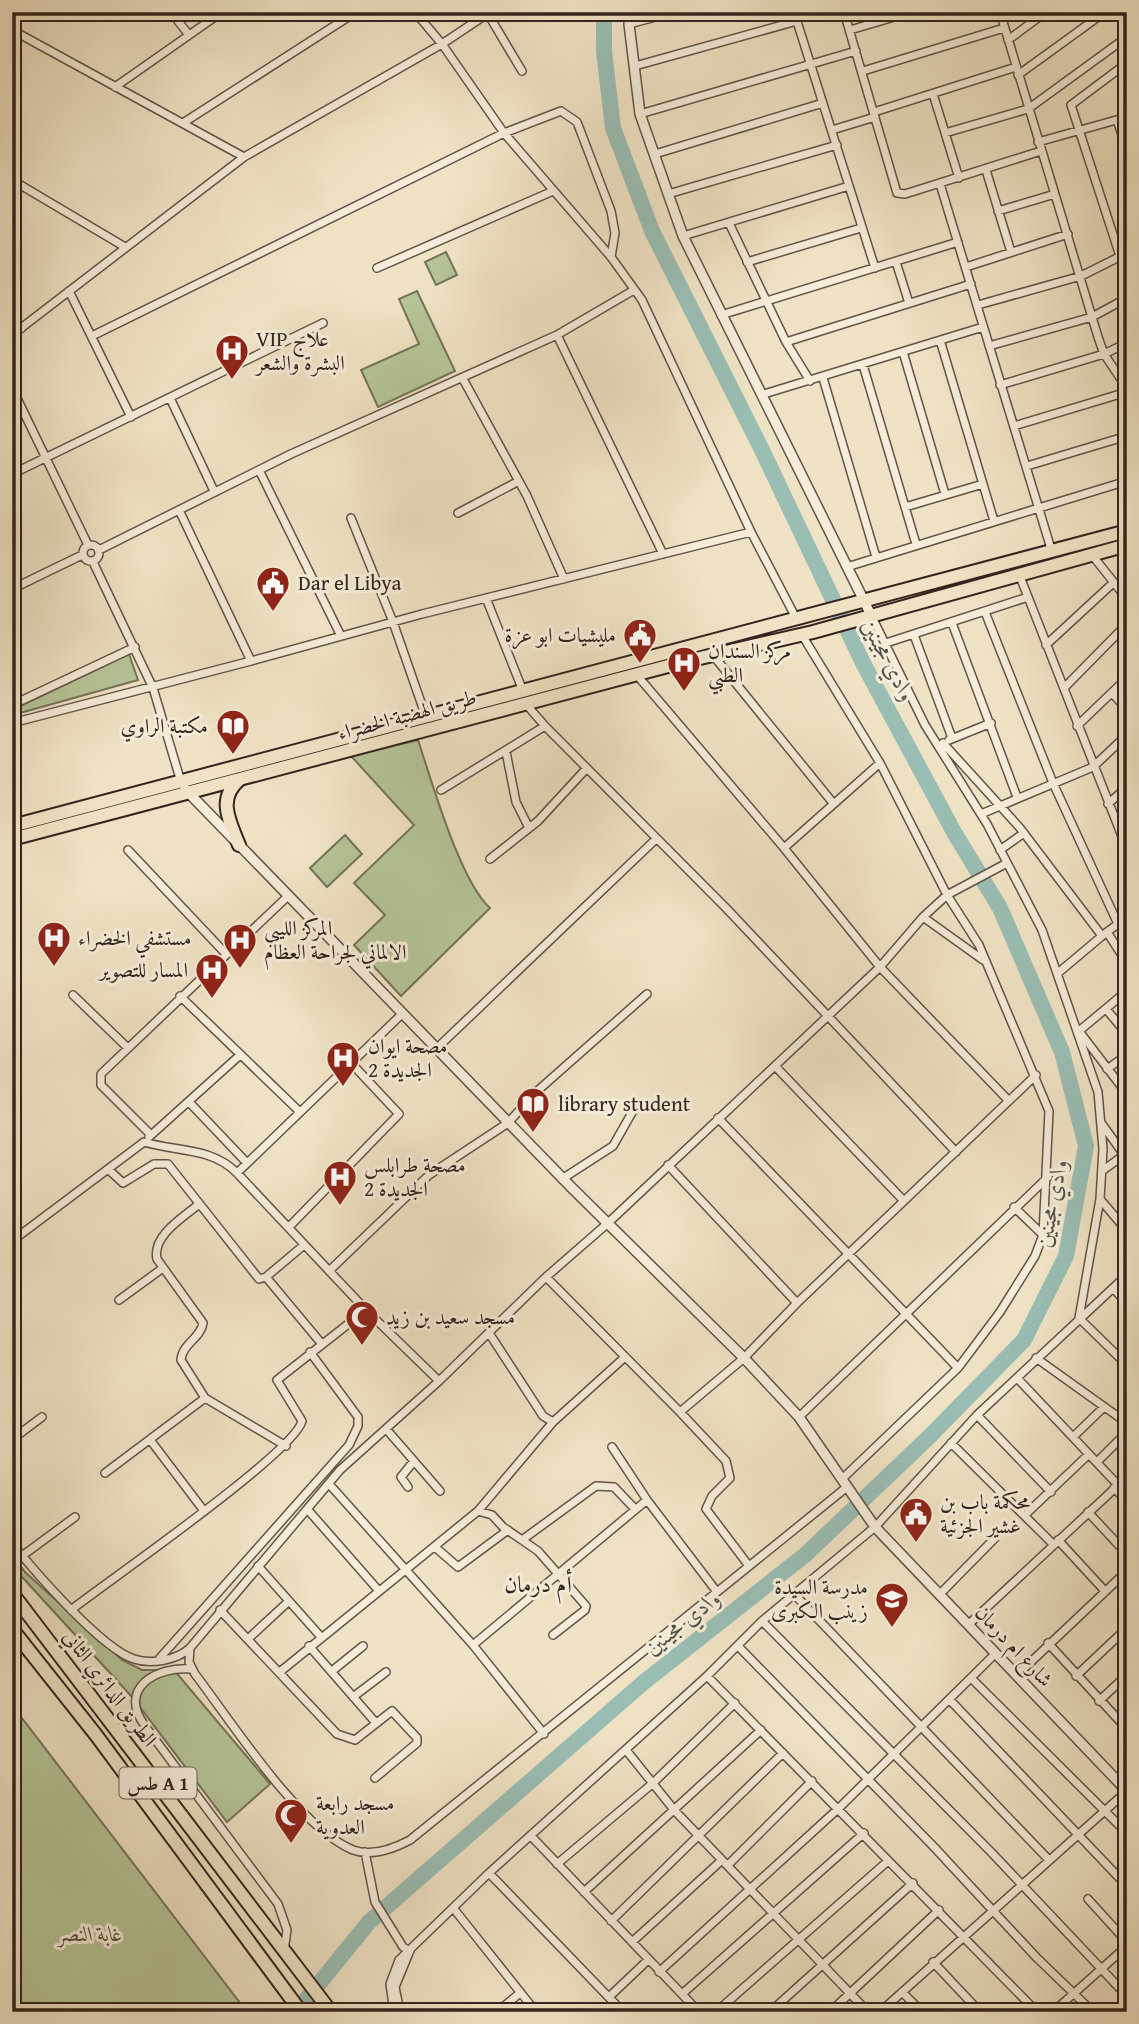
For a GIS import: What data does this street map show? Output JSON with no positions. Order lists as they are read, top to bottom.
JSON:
{
  "streets": {
    "main road": ["طريق الهضبة الخضراء", "الطريق الدائري الثاني", "طس A 1"],
    "street": ["شارع ام درمان"]
  },
  "crossings": [
    ["طريق الهضبة الخضراء", "شارع ام درمان"]
  ],
  "districts": ["أم درمان"],
  "water": ["وادي مجينين"],
  "parks": ["غابة النصر"],
  "places": {
    "hospital": [
      "VIP علاج البشرة والشعر",
      "مركز السندان الطبي",
      "مستشفي الخضراء",
      "المركز الليبي الالماني لجراحة العظام",
      "المسار للتصوير",
      "مصحة ايوان الجديدة 2",
      "مصحة طرابلس الجديدة 2"
    ],
    "public building": ["Dar el Libya", "مليشيات ابو عزة", "محكمة باب بن غشير الجزئية"],
    "library": ["مكتبة الراوي", "library student"],
    "mosque": ["مسجد سعيد بن زيد", "مسجد رابعة العدوية"],
    "school or university": ["مدرسة السيدة زينب الكبرى"]
  }
}
